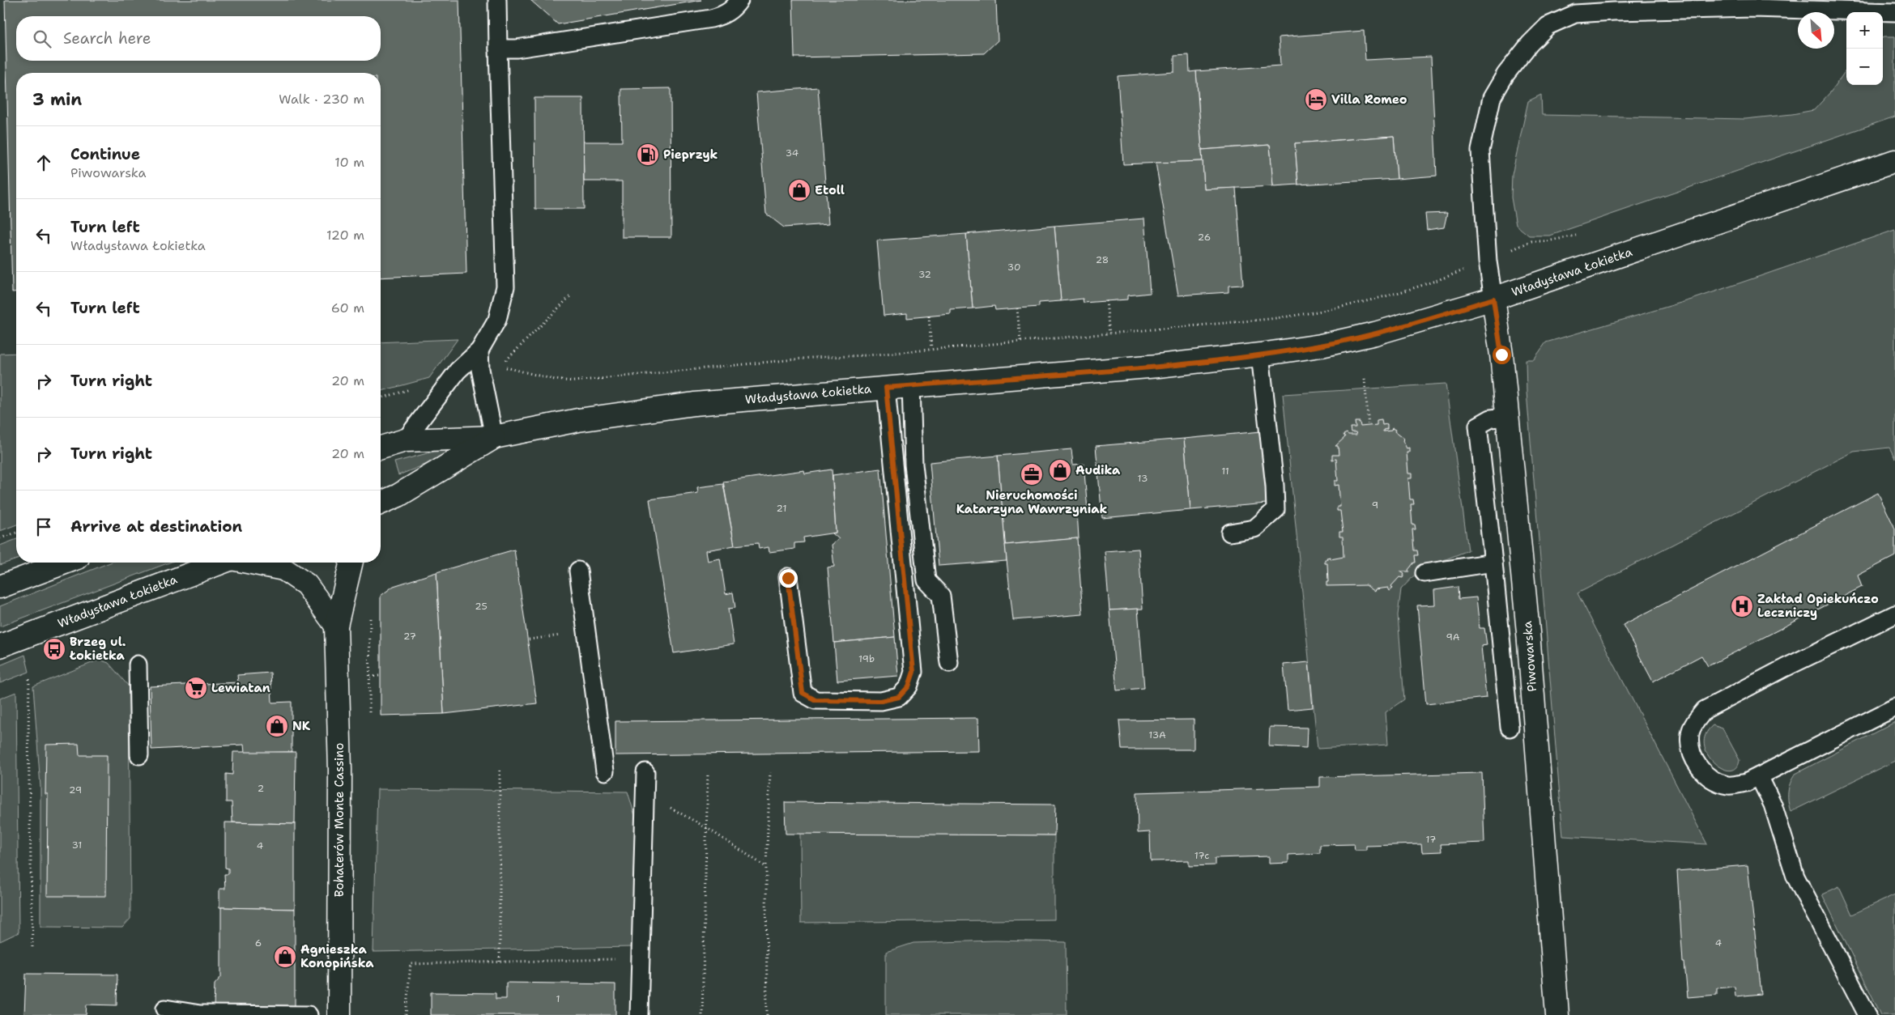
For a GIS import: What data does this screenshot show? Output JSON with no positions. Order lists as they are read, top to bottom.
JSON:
{
  "streets": {
    "main road": ["Władysława Łokietka", "Piwowarska", "Bohaterów Monte Cassino"]
  },
  "crossings": [
    ["Władysława Łokietka", "Piwowarska"]
  ],
  "places": {
    "hotel": ["Villa Romeo"],
    "fuel station": ["Pieprzyk"],
    "shop": [
      "Etoll",
      "Audika",
      "NK",
      "Agnieszka Konopińska"
    ],
    "office": ["Nieruchomości Katarzyna Wawrzyniak"],
    "hospital": ["Zakład Opiekuńczo Leczniczy"],
    "bus stop": ["Brzeg ul. Łokietka"],
    "supermarket": ["Lewiatan"]
  },
  "house_numbers": [
    "34",
    "26",
    "28",
    "30",
    "32",
    "11",
    "13",
    "9",
    "21",
    "25",
    "27",
    "9A",
    "19b",
    "13A",
    "2",
    "29",
    "17",
    "31",
    "4",
    "17c",
    "6",
    "4",
    "1"
  ],
  "north": "bottom right",
  "page": {
    "map_buttons": ["+", "−"],
    "search": "Search here",
    "heading": ["3 min", "Walk · 230 m"],
    "list": [
      ["Continue", "Piwowarska", "10 m"],
      ["Turn left", "Władysława Łokietka", "120 m"],
      ["Turn left", "60 m"],
      ["Turn right", "20 m"],
      ["Turn right", "20 m"],
      "Arrive at destination"
    ]
  }
}
